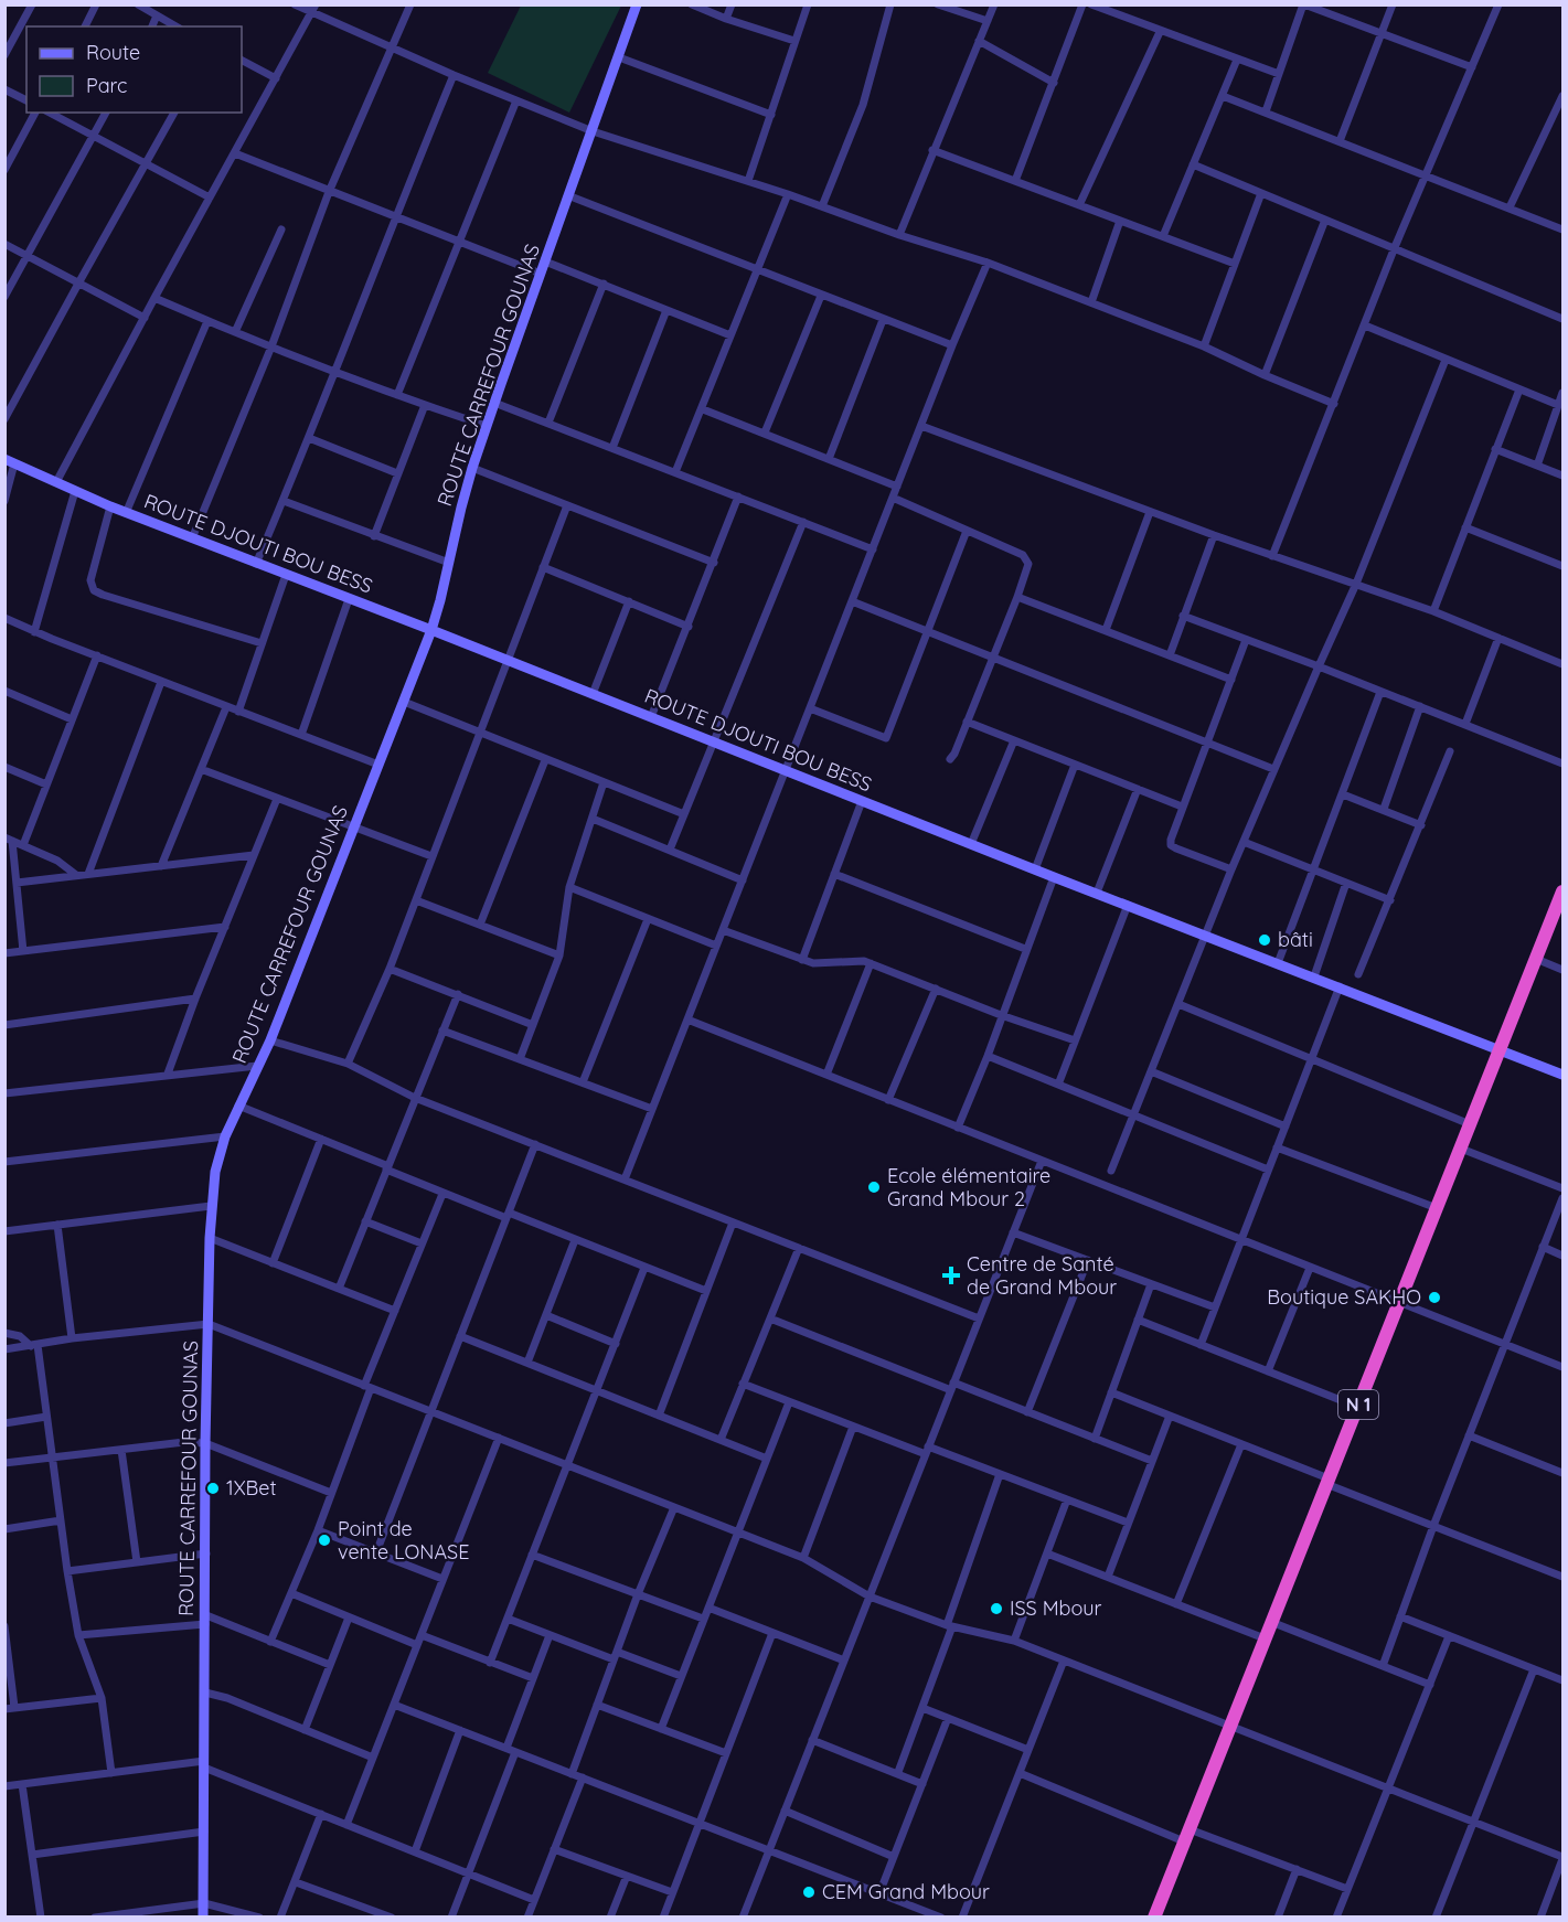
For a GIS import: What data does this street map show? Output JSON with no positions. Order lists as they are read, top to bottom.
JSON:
{
  "streets": {
    "highway": ["N 1"],
    "main road": ["ROUTE CARREFOUR GOUNAS", "ROUTE DJOUTI BOU BESS"]
  },
  "crossings": [
    ["ROUTE CARREFOUR GOUNAS", "ROUTE DJOUTI BOU BESS"],
    ["ROUTE DJOUTI BOU BESS", "N 1"]
  ],
  "places": {
    "other": [
      "bâti",
      "Ecole élémentaire Grand Mbour 2",
      "Boutique SAKHO",
      "1XBet",
      "Point de vente LONASE",
      "ISS Mbour",
      "CEM Grand Mbour"
    ],
    "health": ["Centre de Santé de Grand Mbour"]
  },
  "legend": ["Route", "Parc"]
}
